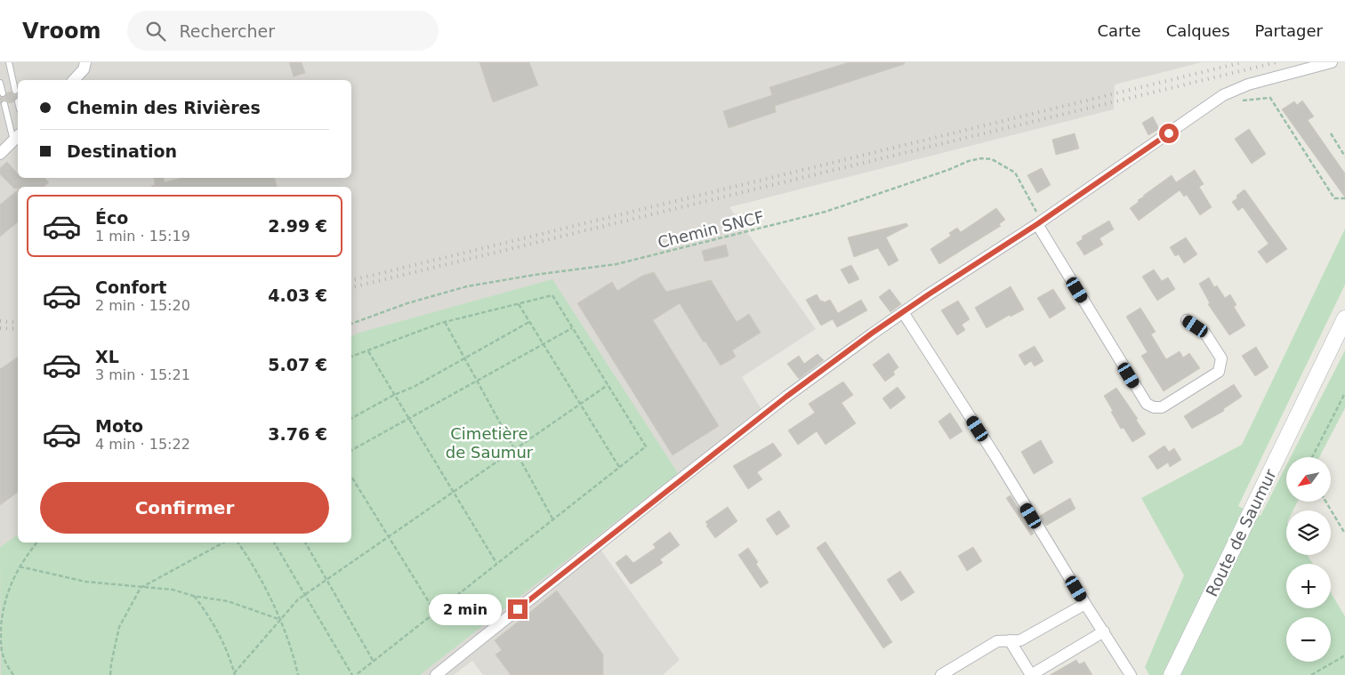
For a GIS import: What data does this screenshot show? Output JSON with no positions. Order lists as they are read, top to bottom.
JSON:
{
  "streets": {
    "main road": ["Route de Saumur"],
    "path": ["Chemin SNCF"]
  },
  "parks": ["Cimetière de Saumur"],
  "north": "bottom left",
  "page": {
    "header": "Vroom",
    "search": "Rechercher",
    "nav": ["Carte", "Calques", "Partager"],
    "banner": ["Chemin des Rivières", "Destination"],
    "list": [
      {
        "name": "Éco",
        "note": "1 min · 15:19",
        "value": "2.99 €"
      },
      {
        "name": "Confort",
        "note": "2 min · 15:20",
        "value": "4.03 €"
      },
      {
        "name": "XL",
        "note": "3 min · 15:21",
        "value": "5.07 €"
      },
      {
        "name": "Moto",
        "note": "4 min · 15:22",
        "value": "3.76 €"
      }
    ],
    "map_buttons": ["+", "−"],
    "buttons": "Confirmer",
    "bubble": "2 min"
  }
}
